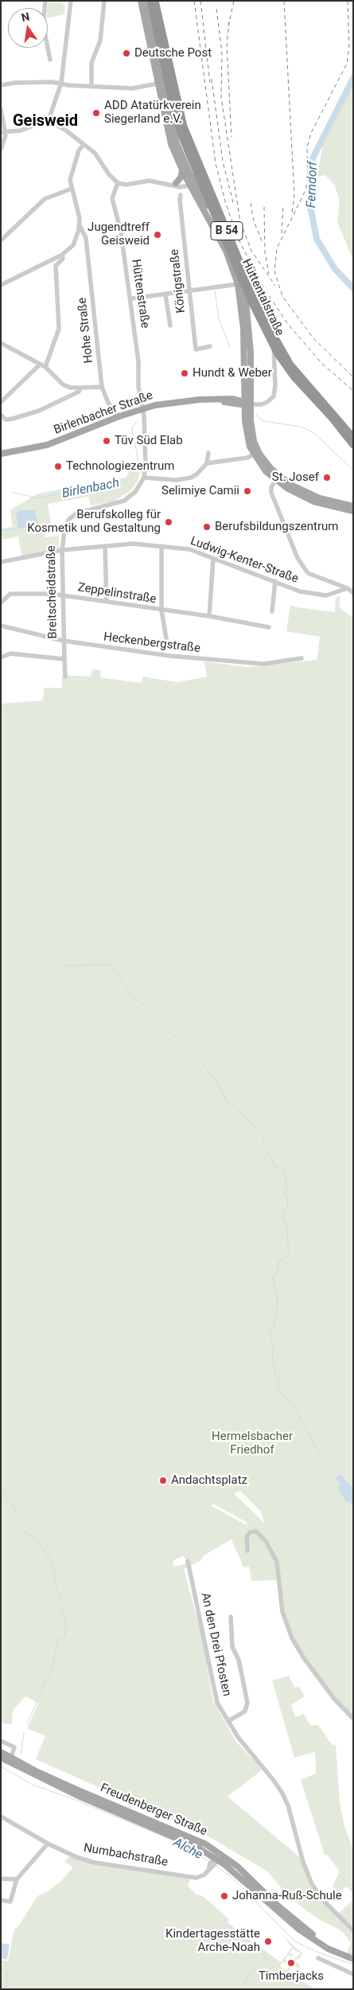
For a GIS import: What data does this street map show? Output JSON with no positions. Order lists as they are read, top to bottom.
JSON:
{
  "streets": {
    "highway": ["B 54", "Hüttentalstraße"],
    "main road": ["Birlenbacher Straße", "Freudenberger Straße"],
    "street": [
      "Königstraße",
      "Hüttenstraße",
      "Hohe Straße",
      "Ludwig-Kenter-Straße",
      "Breitscheidstraße",
      "Zeppelinstraße",
      "Heckenbergstraße",
      "An den Drei Pfosten",
      "Numbachstraße"
    ]
  },
  "crossings": [
    ["Hüttenstraße", "Birlenbacher Straße"],
    ["Hohe Straße", "Birlenbacher Straße"],
    ["Ludwig-Kenter-Straße", "Breitscheidstraße"],
    ["Breitscheidstraße", "Zeppelinstraße"],
    ["Breitscheidstraße", "Heckenbergstraße"],
    ["Freudenberger Straße", "Numbachstraße"]
  ],
  "districts": ["Geisweid"],
  "water": ["Ferndorf", "Birlenbach", "Alche"],
  "parks": ["Hermelsbacher Friedhof"],
  "places": [
    "Deutsche Post",
    "ADD Atatürkverein Siegerland e.V.",
    "Jugendtreff Geisweid",
    "Hundt & Weber",
    "Tüv Süd Elab",
    "Technologiezentrum",
    "St. Josef",
    "Selimiye Camii",
    "Berufskolleg für Kosmetik und Gestaltung",
    "Berufsbildungszentrum",
    "Andachtsplatz",
    "Johanna-Ruß-Schule",
    "Kindertagesstätte Arche-Noah",
    "Timberjacks"
  ],
  "north": "top"
}
